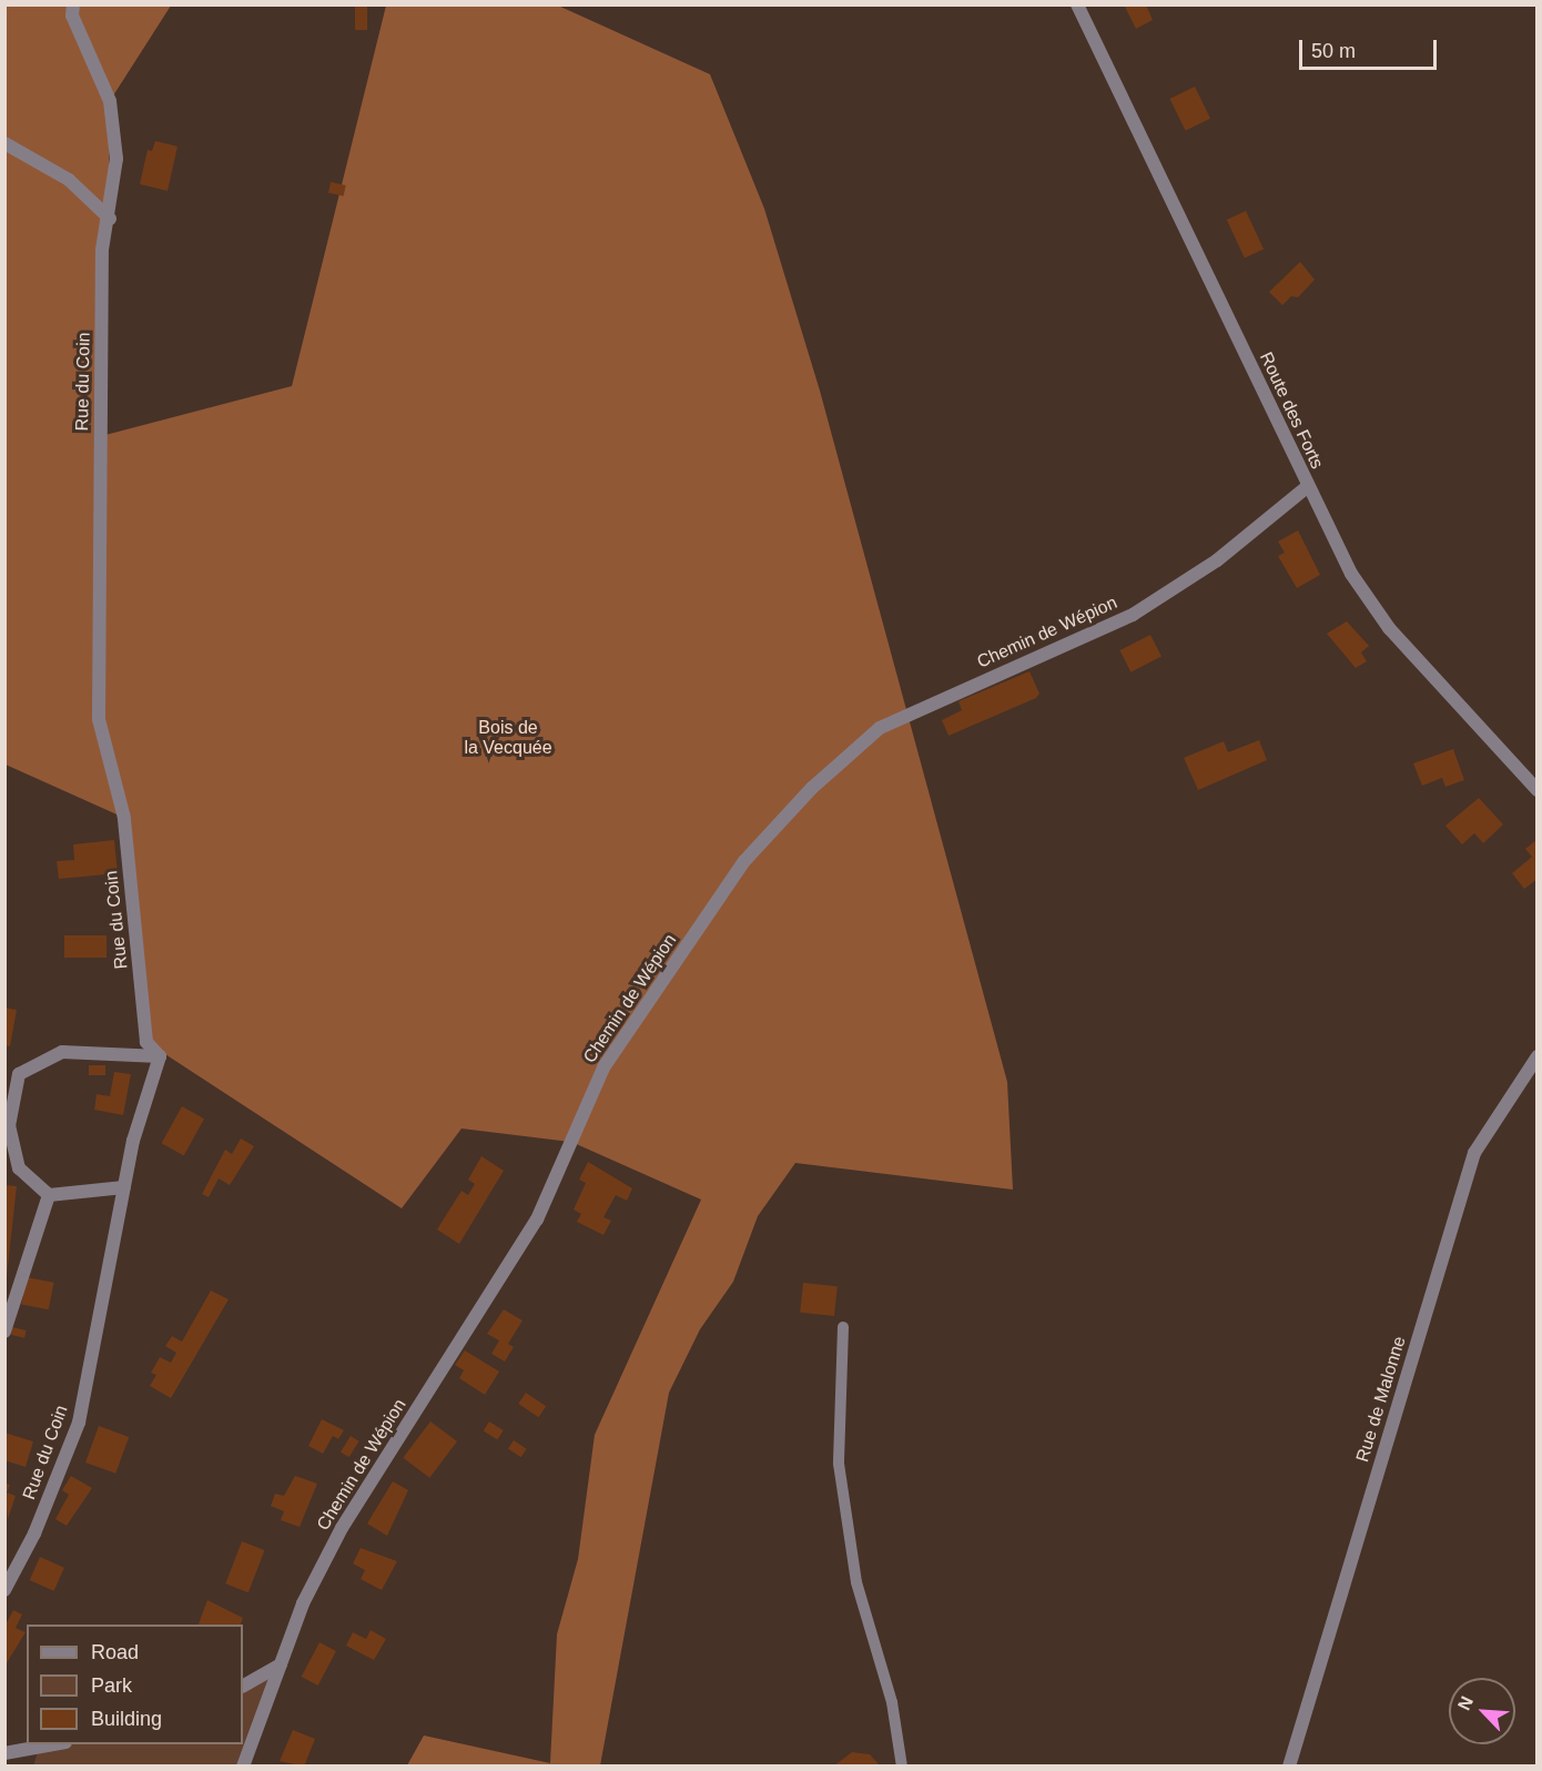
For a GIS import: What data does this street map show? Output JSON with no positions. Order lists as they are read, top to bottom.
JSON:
{
  "streets": {
    "street": [
      "Rue du Coin",
      "Route des Forts",
      "Chemin de Wépion",
      "Rue de Malonne"
    ]
  },
  "crossings": [
    ["Route des Forts", "Chemin de Wépion"]
  ],
  "parks": ["Bois de la Vecquée"],
  "legend": ["Road", "Park", "Building"],
  "scale_bar": "50 m",
  "north": "top left"
}
